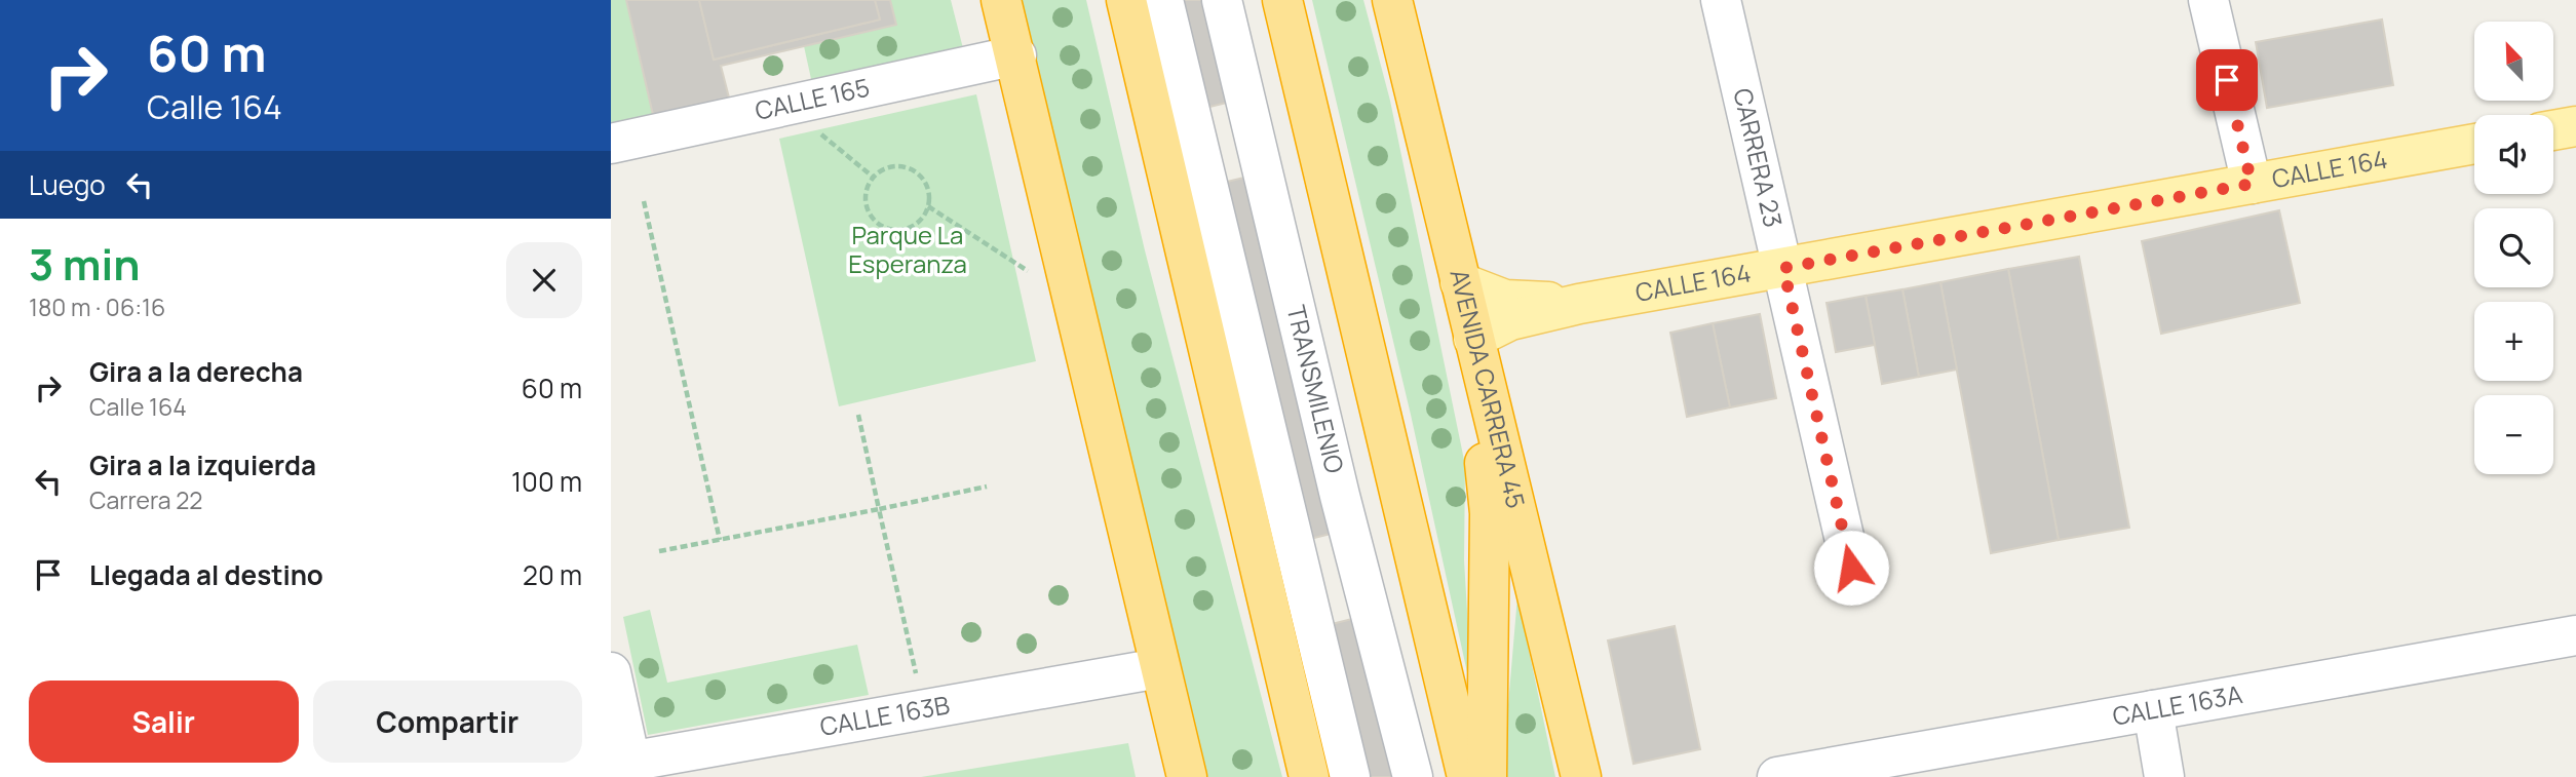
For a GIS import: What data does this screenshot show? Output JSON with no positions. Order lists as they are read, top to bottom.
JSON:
{
  "streets": {
    "highway": ["AVENIDA CARRERA 45"],
    "main road": ["CALLE 164"],
    "street": [
      "CALLE 165",
      "CARRERA 23",
      "TRANSMILENIO",
      "CALLE 163A",
      "CALLE 163B"
    ]
  },
  "crossings": [
    ["CARRERA 23", "CALLE 164"],
    ["CALLE 164", "AVENIDA CARRERA 45"]
  ],
  "parks": ["Parque La Esperanza"],
  "north": "top left",
  "page": {
    "turn": ["60 m", "Calle 164"],
    "map_buttons": ["+", "−"],
    "then": "Luego",
    "heading": ["3 min", "180 m · 06:16"],
    "list": [
      {
        "name": "Gira a la derecha",
        "note": "Calle 164",
        "value": "60 m"
      },
      {
        "name": "Gira a la izquierda",
        "note": "Carrera 22",
        "value": "100 m"
      },
      {
        "name": "Llegada al destino",
        "value": "20 m"
      }
    ],
    "buttons": ["Salir", "Compartir"]
  }
}
